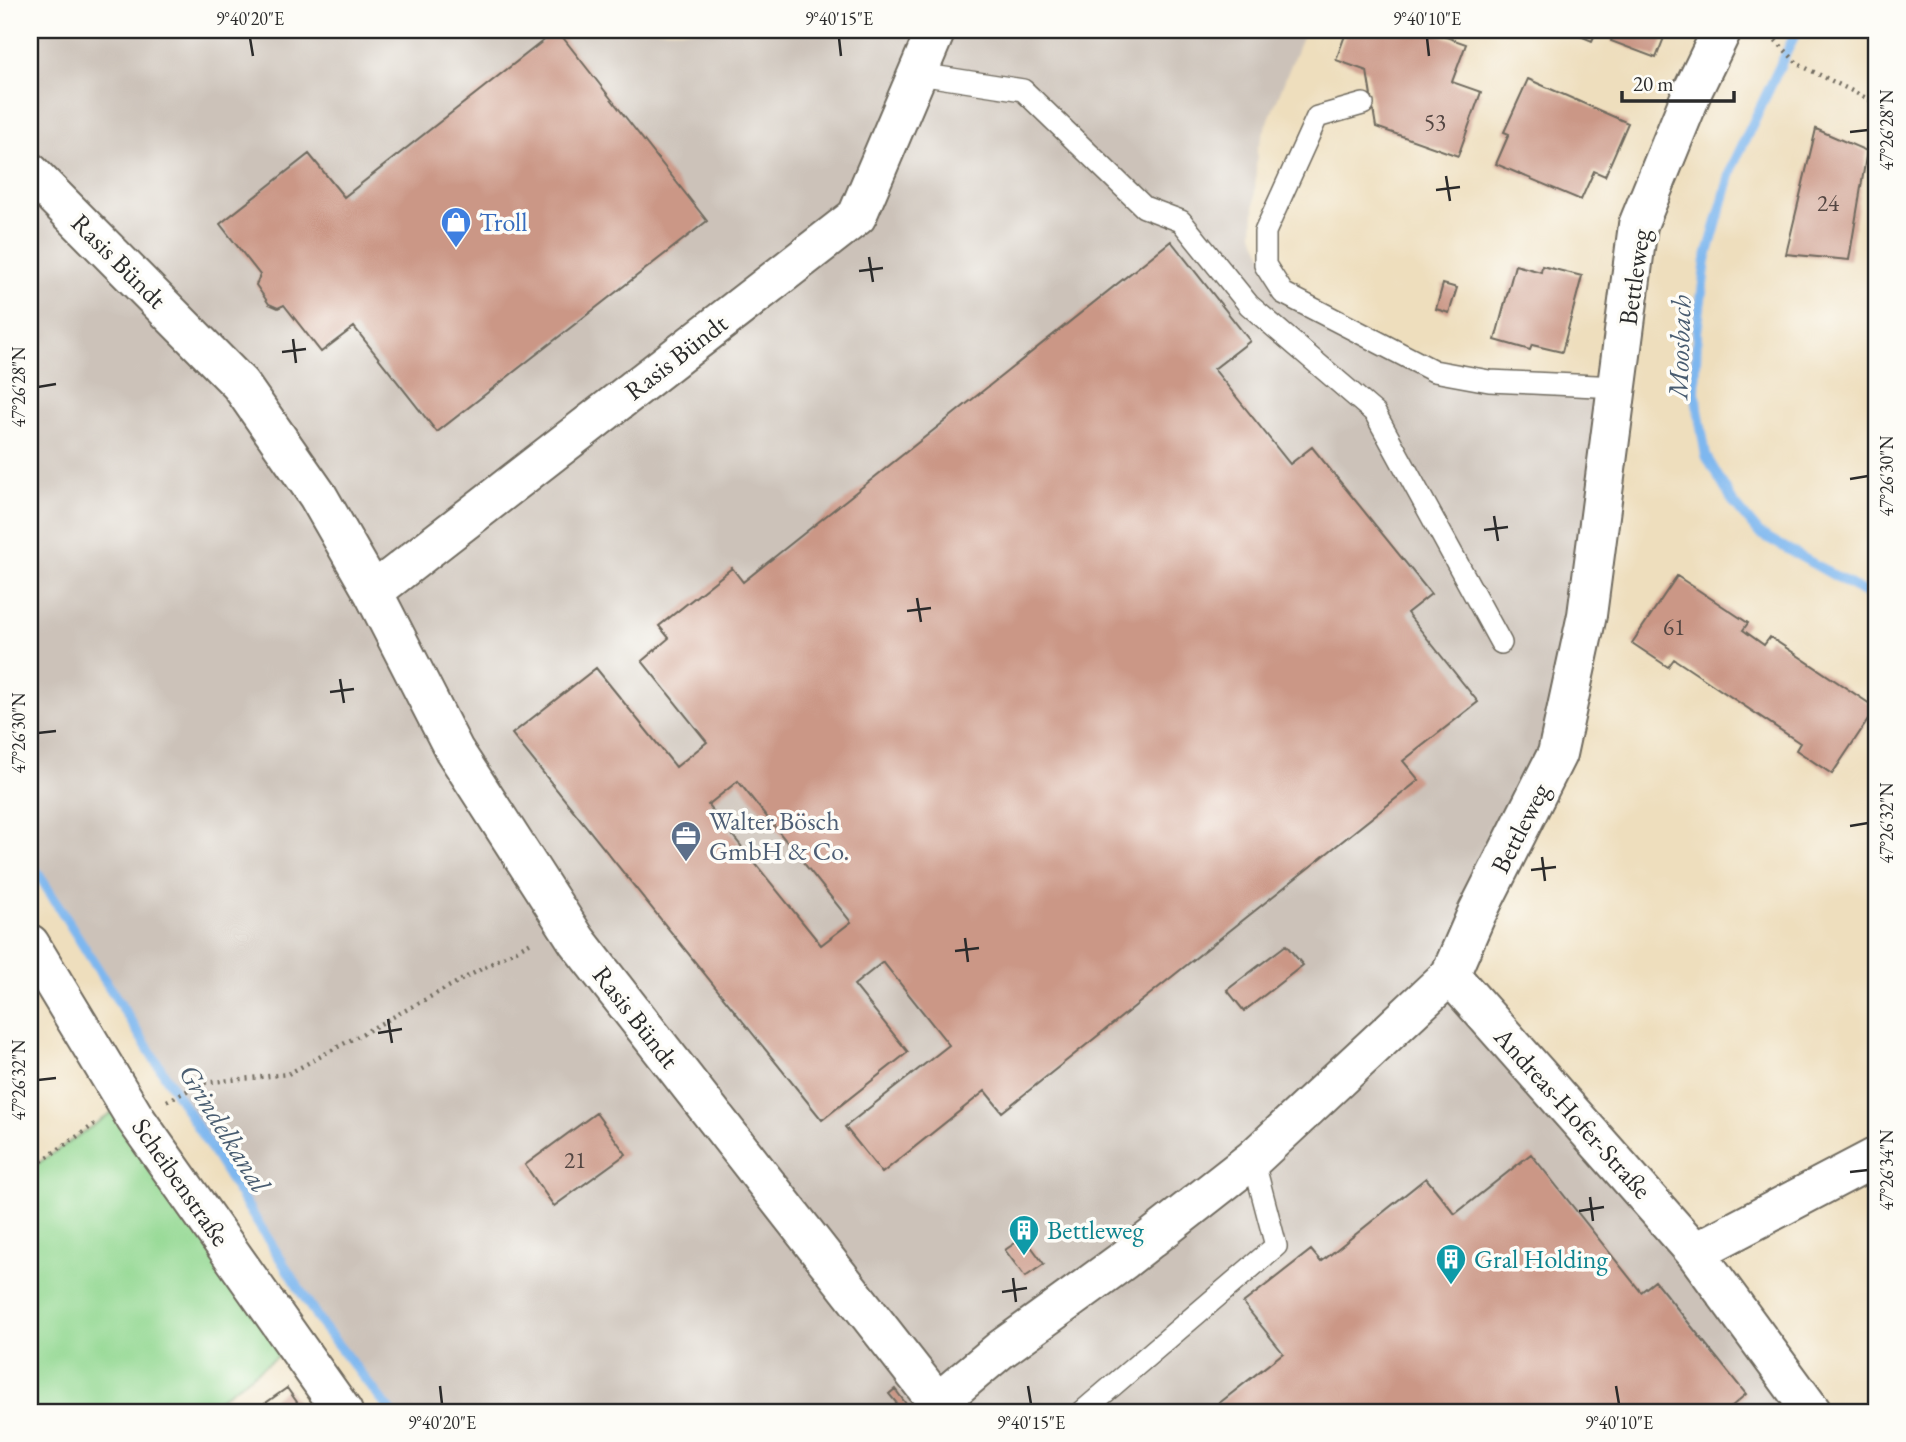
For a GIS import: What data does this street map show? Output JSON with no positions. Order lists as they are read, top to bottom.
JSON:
{
  "streets": {
    "street": [
      "Rasis Bündt",
      "Bettleweg",
      "Andreas-Hofer-Straße",
      "Scheibenstraße"
    ]
  },
  "crossings": [
    ["Rasis Bündt", "Bettleweg"],
    ["Bettleweg", "Andreas-Hofer-Straße"]
  ],
  "water": ["Moosbach", "Grindelkanal"],
  "places": {
    "shop": ["Troll"],
    "office": ["Walter Bösch GmbH & Co."],
    "building": ["Bettleweg", "Gral Holding"]
  },
  "house_numbers": [
    "53",
    "24",
    "61",
    "21"
  ],
  "scale_bar": "20 m",
  "coordinates": [
    "9°40'20\"E",
    "9°40'15\"E",
    "9°40'10\"E",
    "47°26'28\"N",
    "47°26'30\"N",
    "47°26'32\"N",
    "47°26'34\"N"
  ]
}
